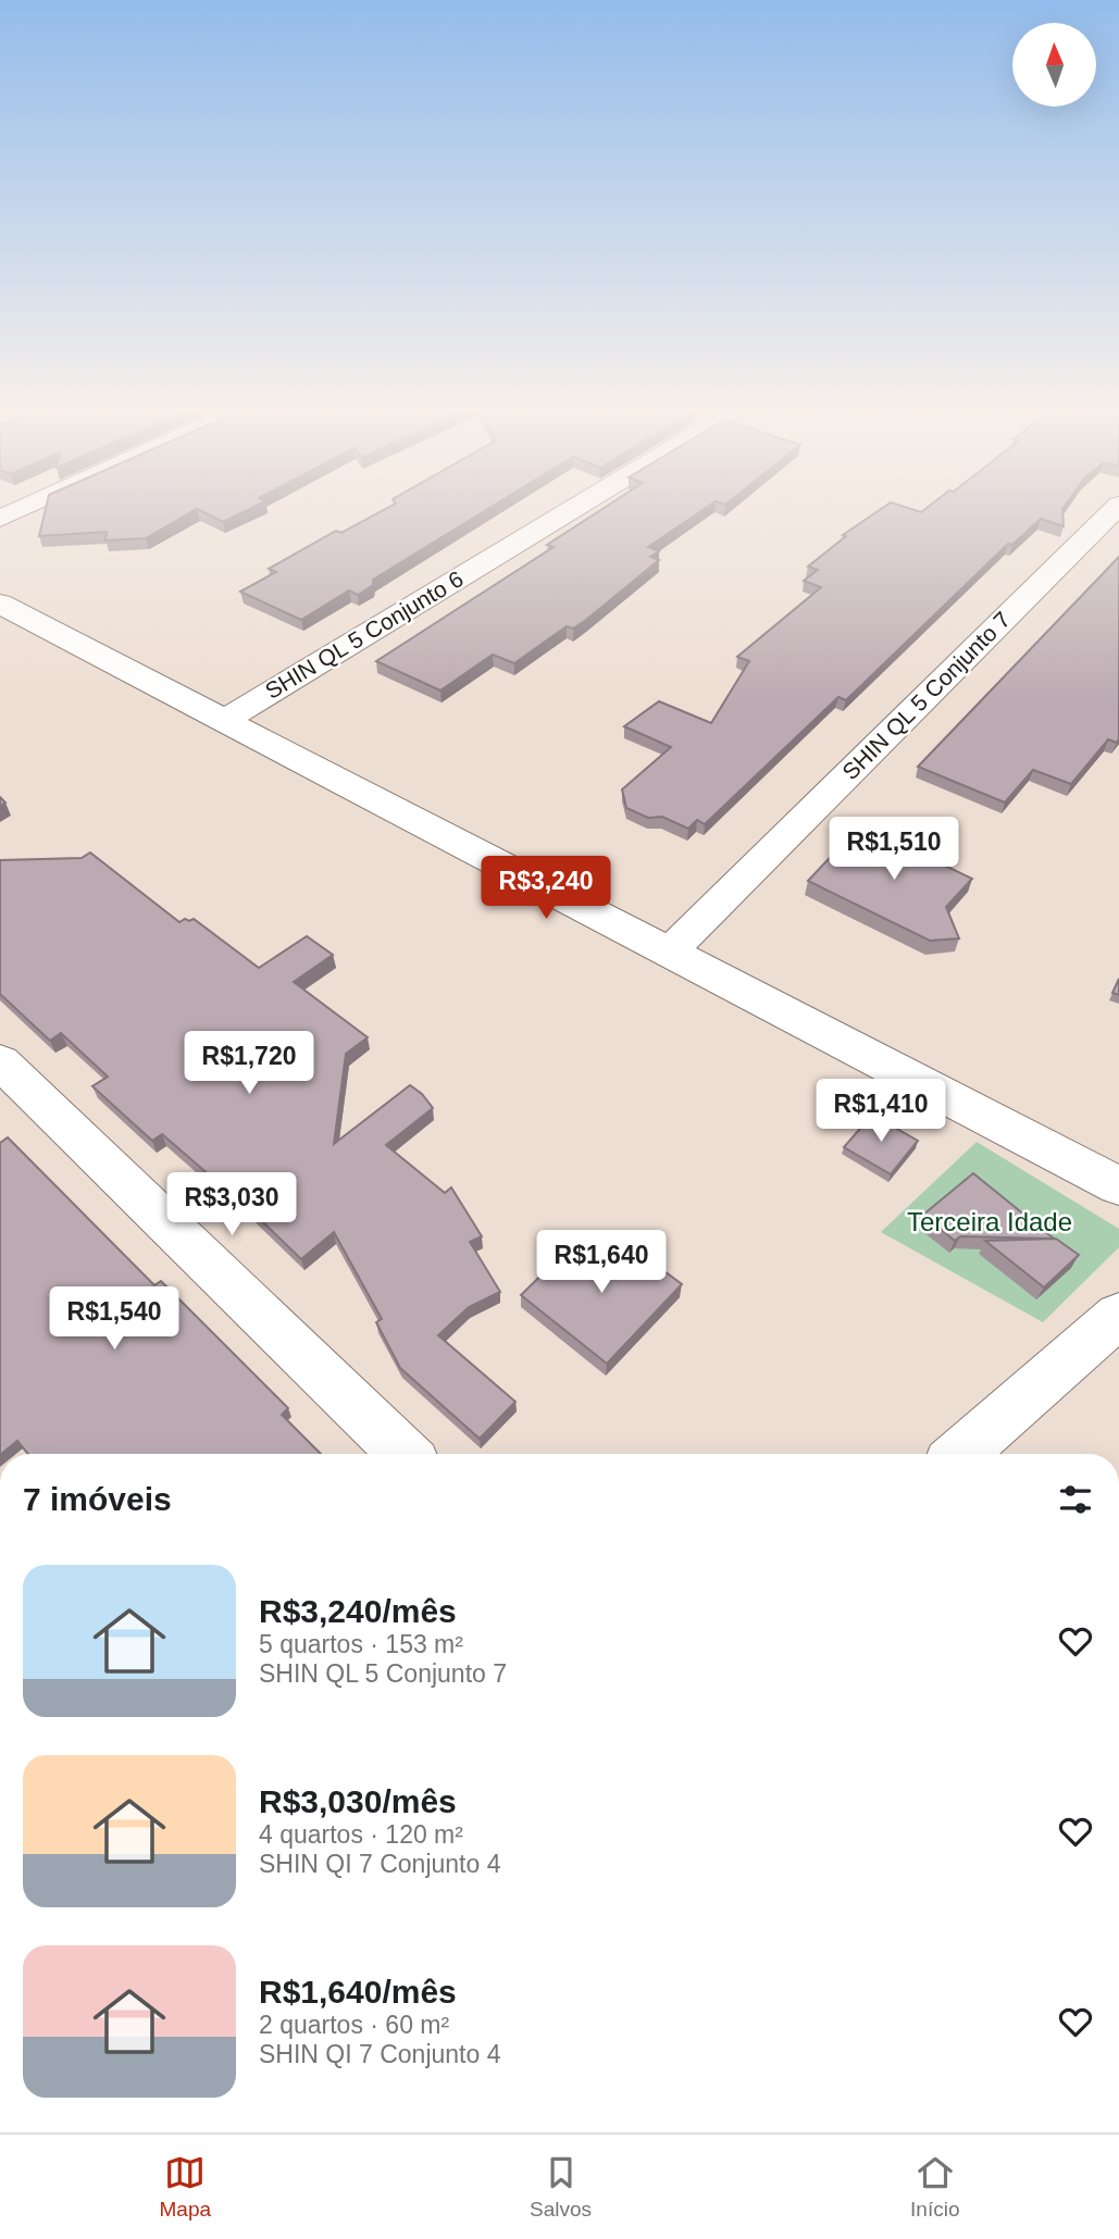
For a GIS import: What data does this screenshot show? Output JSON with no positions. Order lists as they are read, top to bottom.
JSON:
{
  "streets": {
    "street": ["SHIN QL 5 Conjunto 6", "SHIN QL 5 Conjunto 7"]
  },
  "parks": ["Terceira Idade"],
  "north": "top",
  "page": {
    "price": [
      "R$1,510",
      "R$3,240",
      "R$1,720",
      "R$1,410",
      "R$3,030",
      "R$1,640",
      "R$1,540"
    ],
    "heading": "7 imóveis",
    "list": [
      {
        "name": "R$3,240/mês",
        "note": "5 quartos · 153 m² · SHIN QL 5 Conjunto 7"
      },
      {
        "name": "R$3,030/mês",
        "note": "4 quartos · 120 m² · SHIN QI 7 Conjunto 4"
      },
      {
        "name": "R$1,640/mês",
        "note": "2 quartos · 60 m² · SHIN QI 7 Conjunto 4"
      }
    ],
    "tabs": ["Mapa", "Salvos", "Início"]
  }
}
